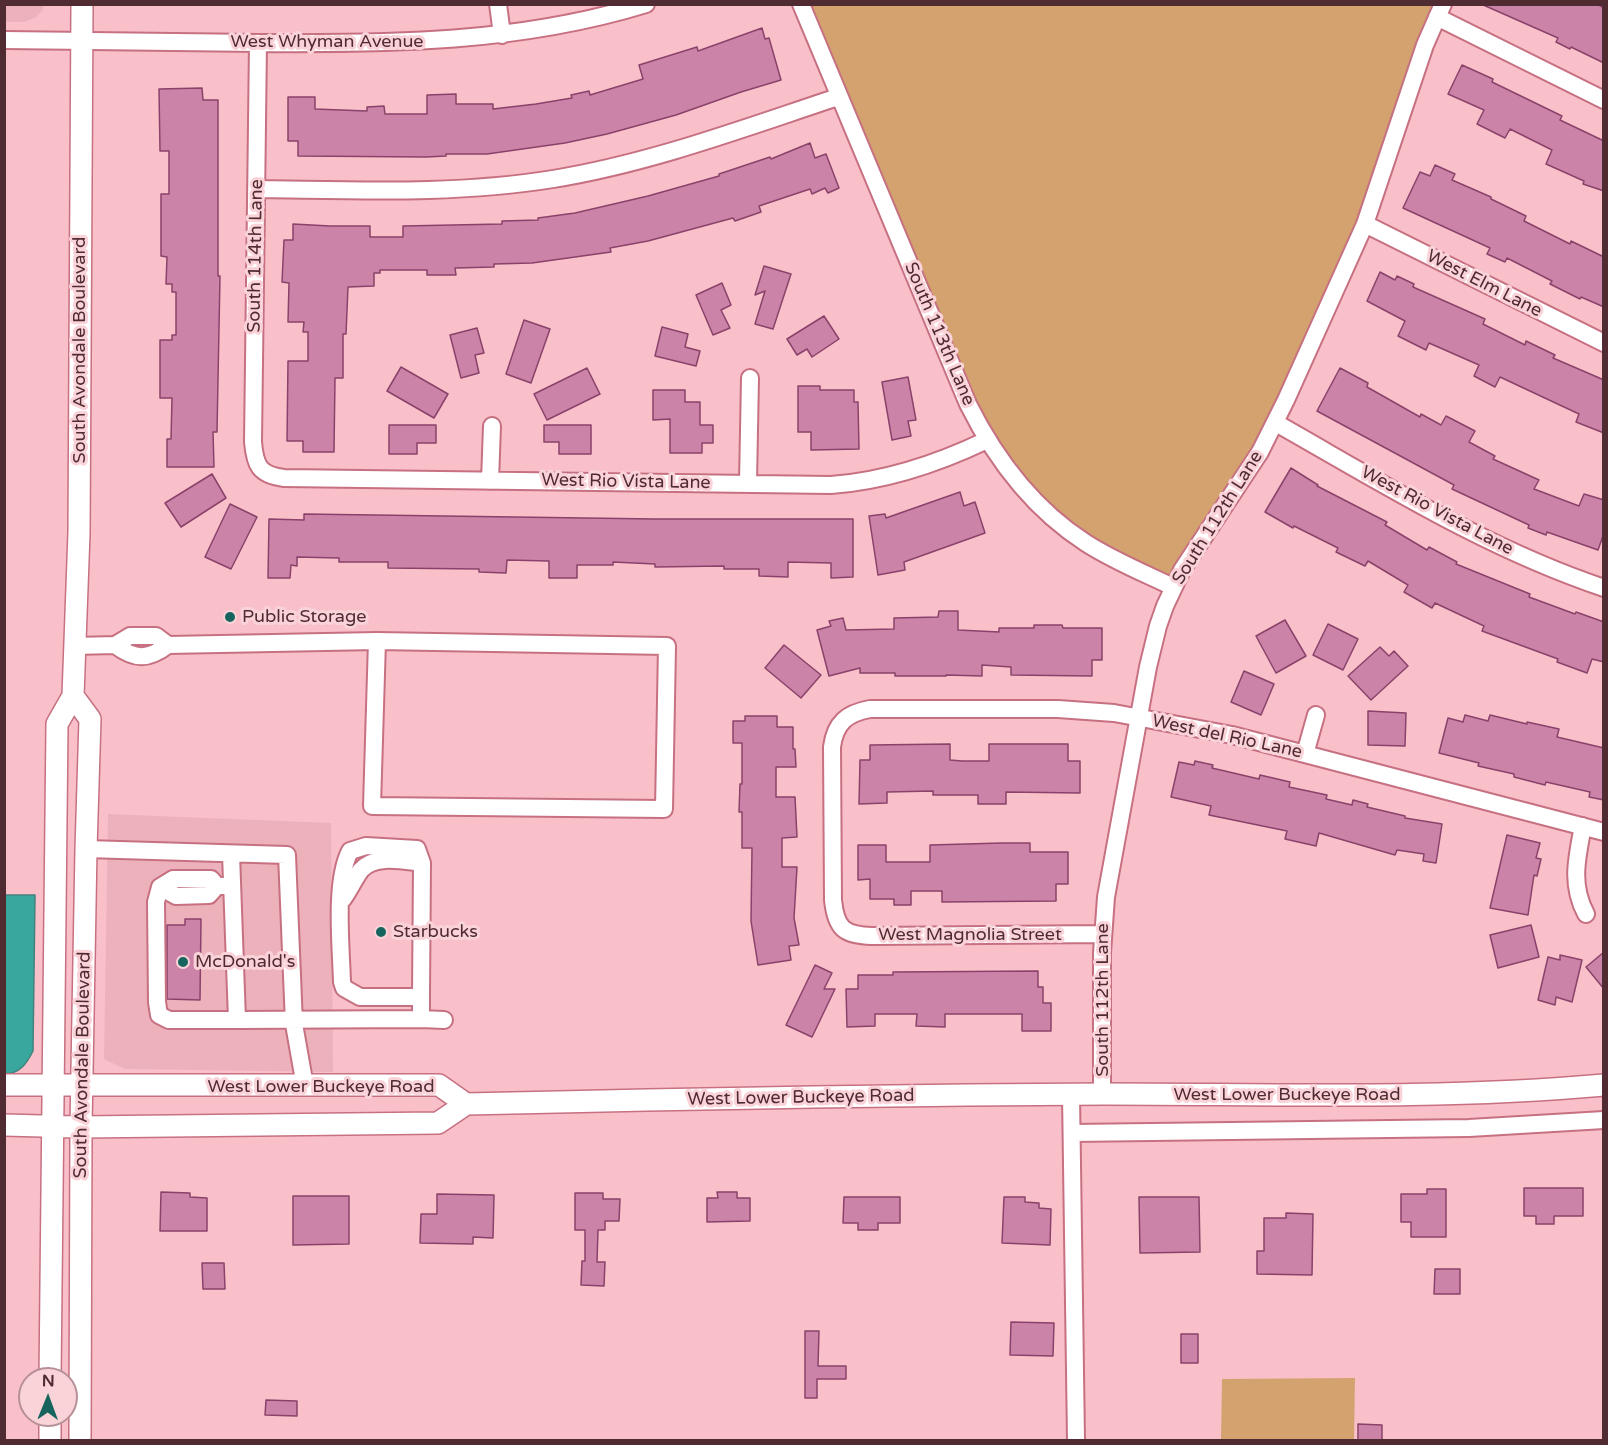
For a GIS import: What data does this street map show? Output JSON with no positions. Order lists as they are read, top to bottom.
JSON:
{
  "streets": {
    "main road": ["South Avondale Boulevard", "West Lower Buckeye Road"],
    "street": [
      "West Whyman Avenue",
      "South 114th Lane",
      "West Elm Lane",
      "South 113th Lane",
      "West Rio Vista Lane",
      "South 112th Lane",
      "West del Rio Lane",
      "West Magnolia Street"
    ]
  },
  "crossings": [
    ["West Whyman Avenue", "South 114th Lane"],
    ["West Whyman Avenue", "South Avondale Boulevard"],
    ["South 114th Lane", "West Rio Vista Lane"],
    ["West Elm Lane", "South 112th Lane"],
    ["South 113th Lane", "West Rio Vista Lane"],
    ["South 113th Lane", "South 112th Lane"],
    ["South Avondale Boulevard", "West Lower Buckeye Road"],
    ["West Rio Vista Lane", "South 112th Lane"],
    ["South 112th Lane", "West del Rio Lane"],
    ["South 112th Lane", "West Magnolia Street"],
    ["South 112th Lane", "West Lower Buckeye Road"],
    ["West del Rio Lane", "West Magnolia Street"]
  ],
  "places": ["Public Storage", "Starbucks", "McDonald's"],
  "north": "top"
}
